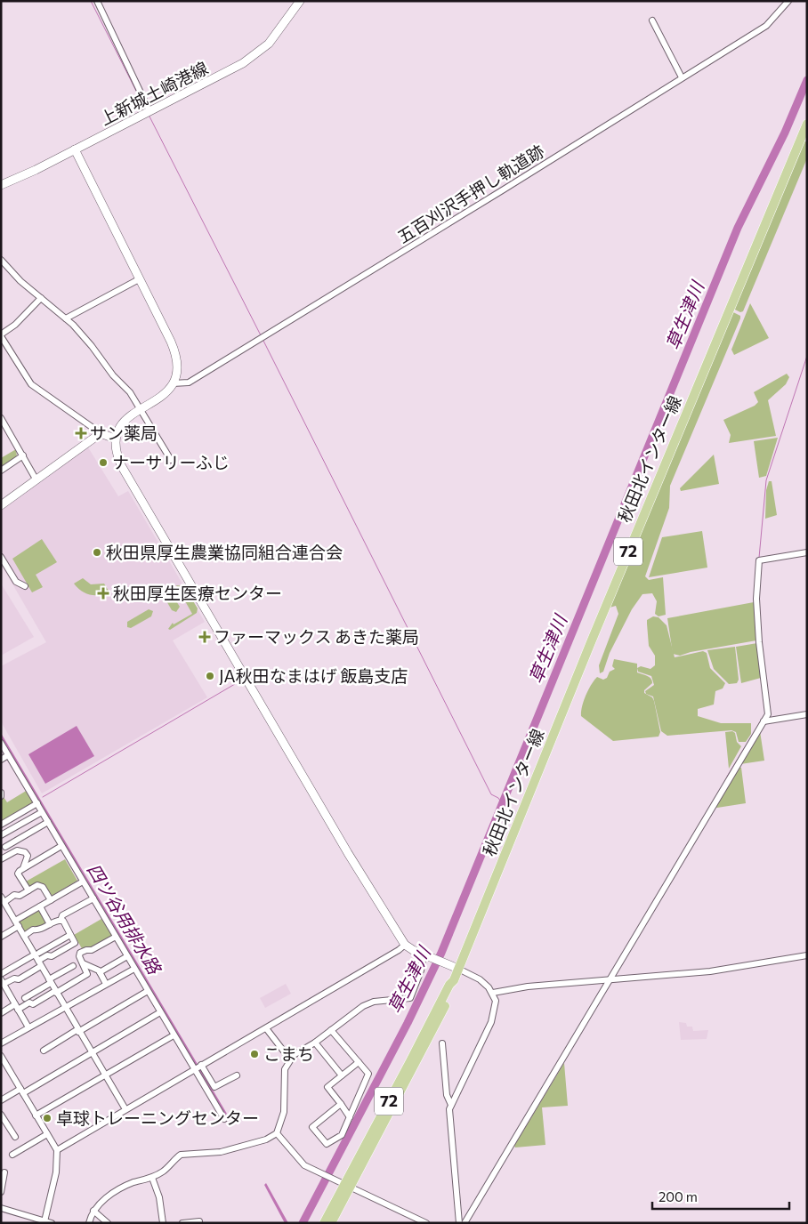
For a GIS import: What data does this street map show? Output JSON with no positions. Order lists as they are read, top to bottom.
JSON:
{
  "streets": {
    "main road": ["秋田北インター線", "72"],
    "street": ["上新城土崎港線", "五百刈沢手押し軌道跡"]
  },
  "water": ["草生津川", "四ツ谷用排水路"],
  "places": {
    "health": ["サン薬局", "秋田厚生医療センター", "ファーマックス あきた薬局"],
    "other": [
      "ナーサリーふじ",
      "秋田県厚生農業協同組合連合会",
      "JA秋田なまはげ 飯島支店",
      "こまち",
      "卓球トレーニングセンター"
    ]
  },
  "scale_bar": "200 m"
}
